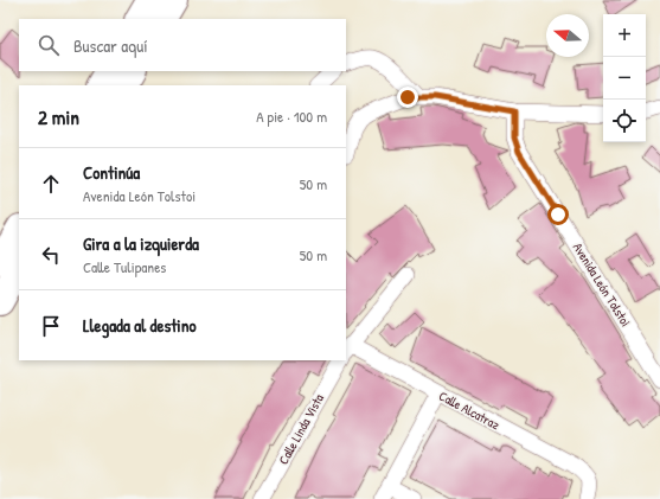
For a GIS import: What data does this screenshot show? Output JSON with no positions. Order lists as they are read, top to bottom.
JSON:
{
  "streets": {
    "street": ["Avenida León Tolstoi", "Calle Alcatraz", "Calle Linda Vista"]
  },
  "north": "left",
  "page": {
    "map_buttons": ["+", "−"],
    "search": "Buscar aquí",
    "heading": ["2 min", "A pie · 100 m"],
    "list": [
      ["Continúa", "Avenida León Tolstoi", "50 m"],
      ["Gira a la izquierda", "Calle Tulipanes", "50 m"],
      "Llegada al destino"
    ]
  }
}
